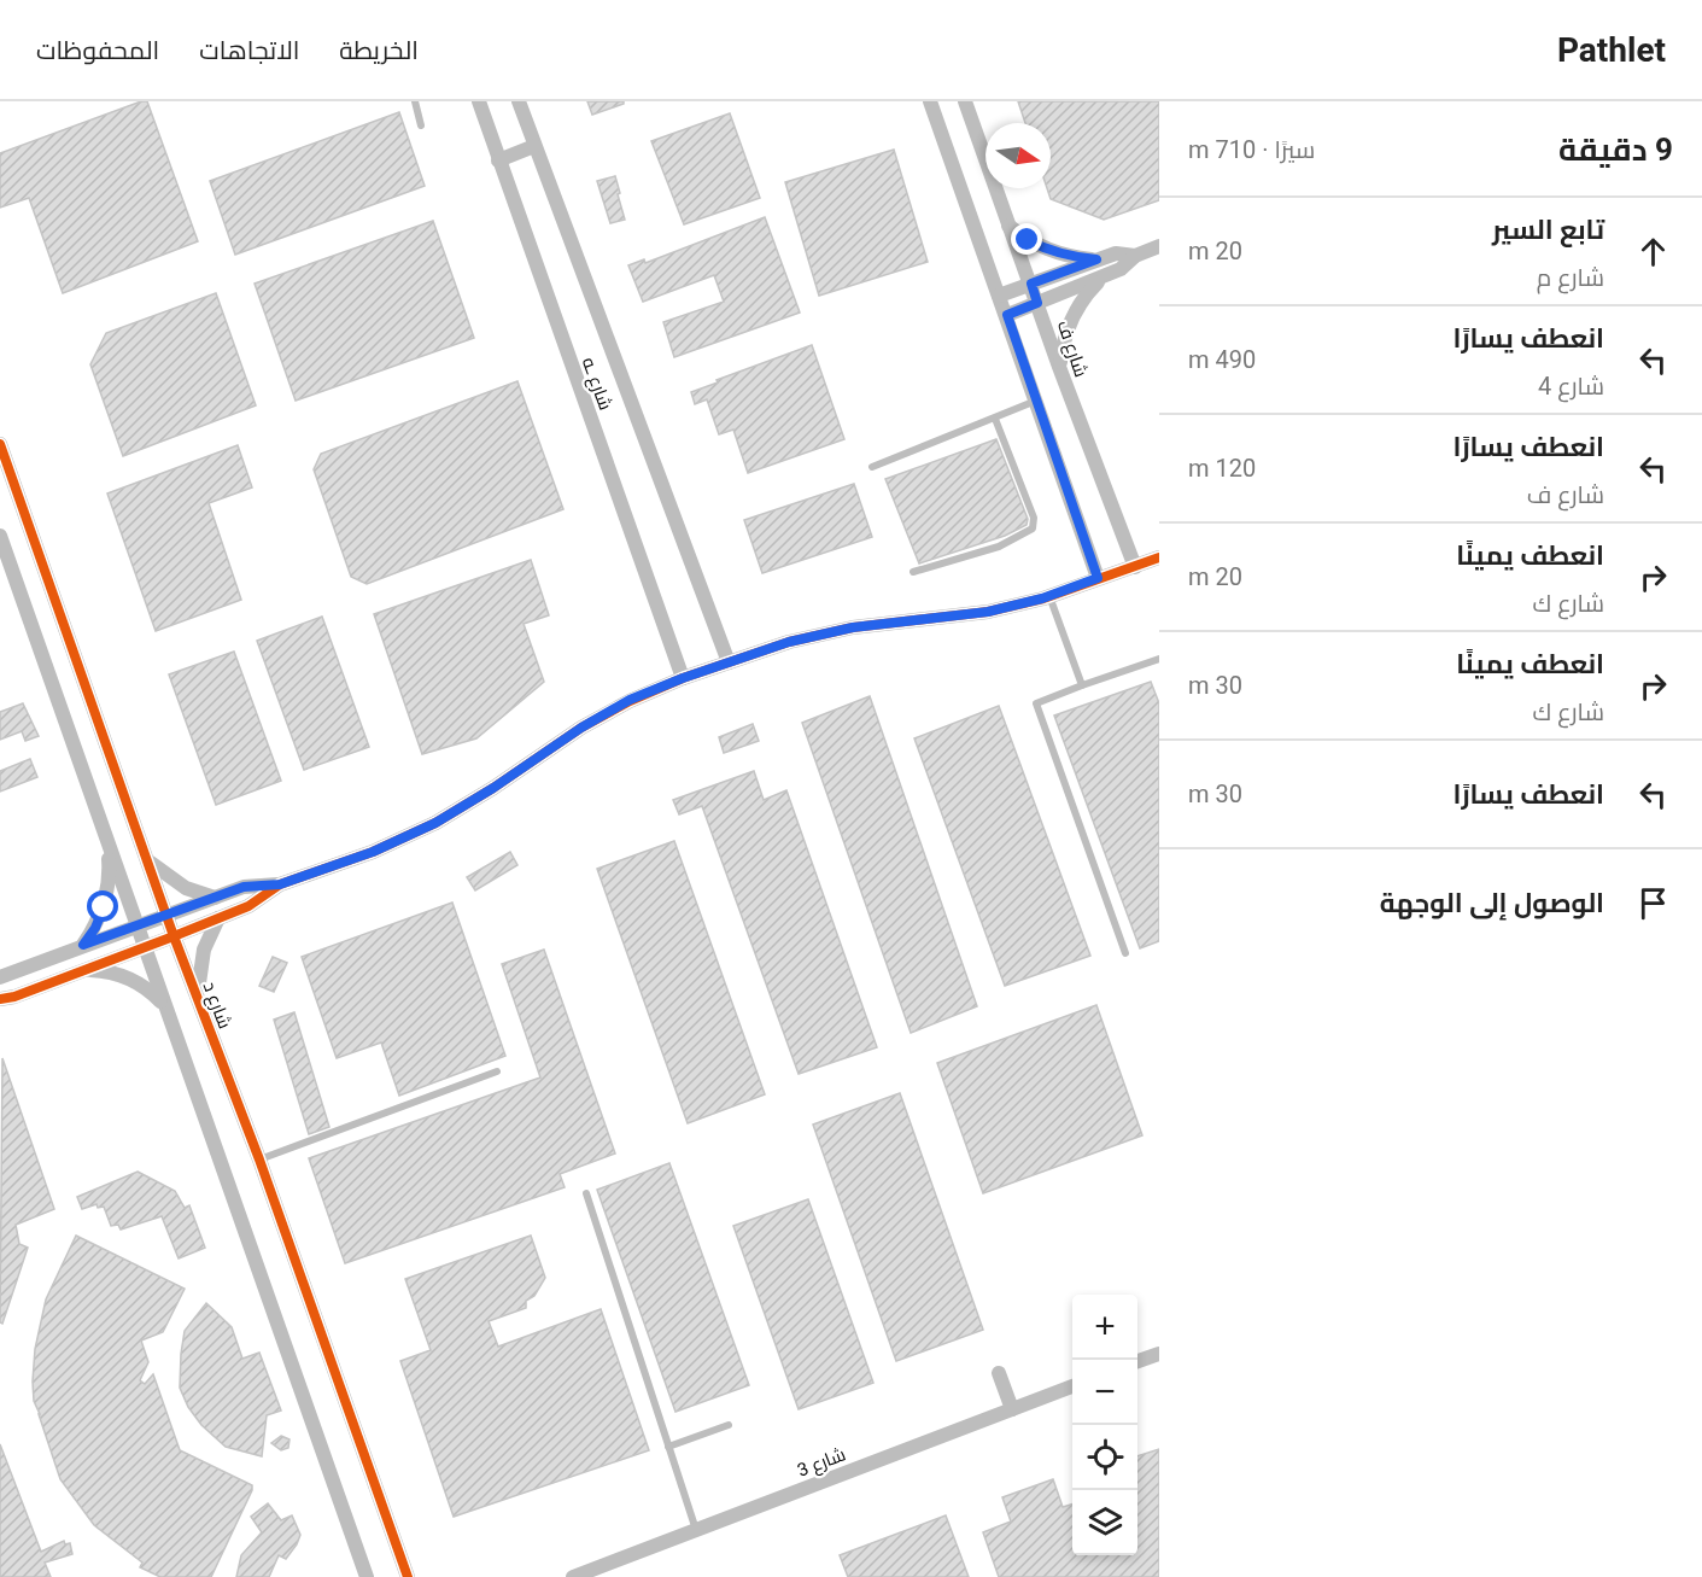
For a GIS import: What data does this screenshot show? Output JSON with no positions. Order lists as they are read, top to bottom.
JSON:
{
  "streets": {
    "street": [
      "شارع ف",
      "شارع ـه",
      "شارع د",
      "شارع 3"
    ]
  },
  "north": "right",
  "page": {
    "header": "Pathlet",
    "nav": ["الخريطة", "الاتجاهات", "المحفوظات"],
    "heading": ["9 دقيقة", "سيرًا · 710 m"],
    "list": [
      ["تابع السير", "شارع م", "20 m"],
      ["انعطف يسارًا", "شارع 4", "490 m"],
      ["انعطف يسارًا", "شارع ف", "120 m"],
      ["انعطف يمينًا", "شارع ك", "20 m"],
      ["انعطف يمينًا", "شارع ك", "30 m"],
      ["انعطف يسارًا", "30 m"],
      "الوصول إلى الوجهة"
    ],
    "map_buttons": ["+", "−"]
  }
}
